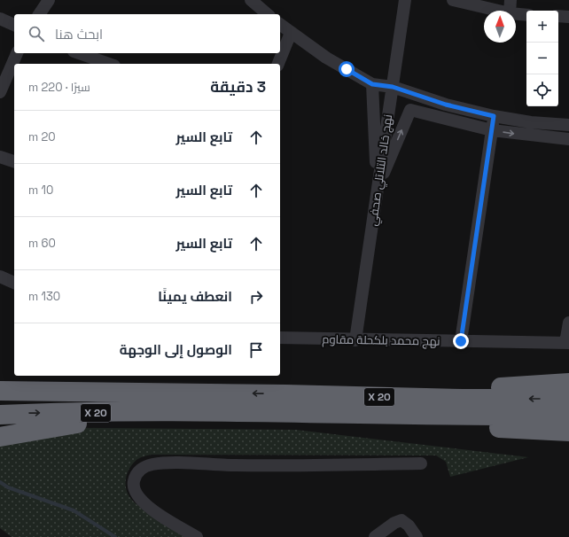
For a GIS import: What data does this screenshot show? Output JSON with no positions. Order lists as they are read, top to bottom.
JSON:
{
  "streets": {
    "highway": ["X 20"],
    "street": ["نهج خالد التلاتلي صحفي", "نهج محمد بلكحلة مقاوم"]
  },
  "crossings": [
    ["نهج خالد التلاتلي صحفي", "نهج محمد بلكحلة مقاوم"]
  ],
  "north": "top",
  "page": {
    "map_buttons": ["+", "−"],
    "search": "ابحث هنا",
    "heading": ["3 دقيقة", "سيرًا · 220 m"],
    "list": [
      ["تابع السير", "20 m"],
      ["تابع السير", "10 m"],
      ["تابع السير", "60 m"],
      ["انعطف يمينًا", "130 m"],
      "الوصول إلى الوجهة"
    ]
  }
}
